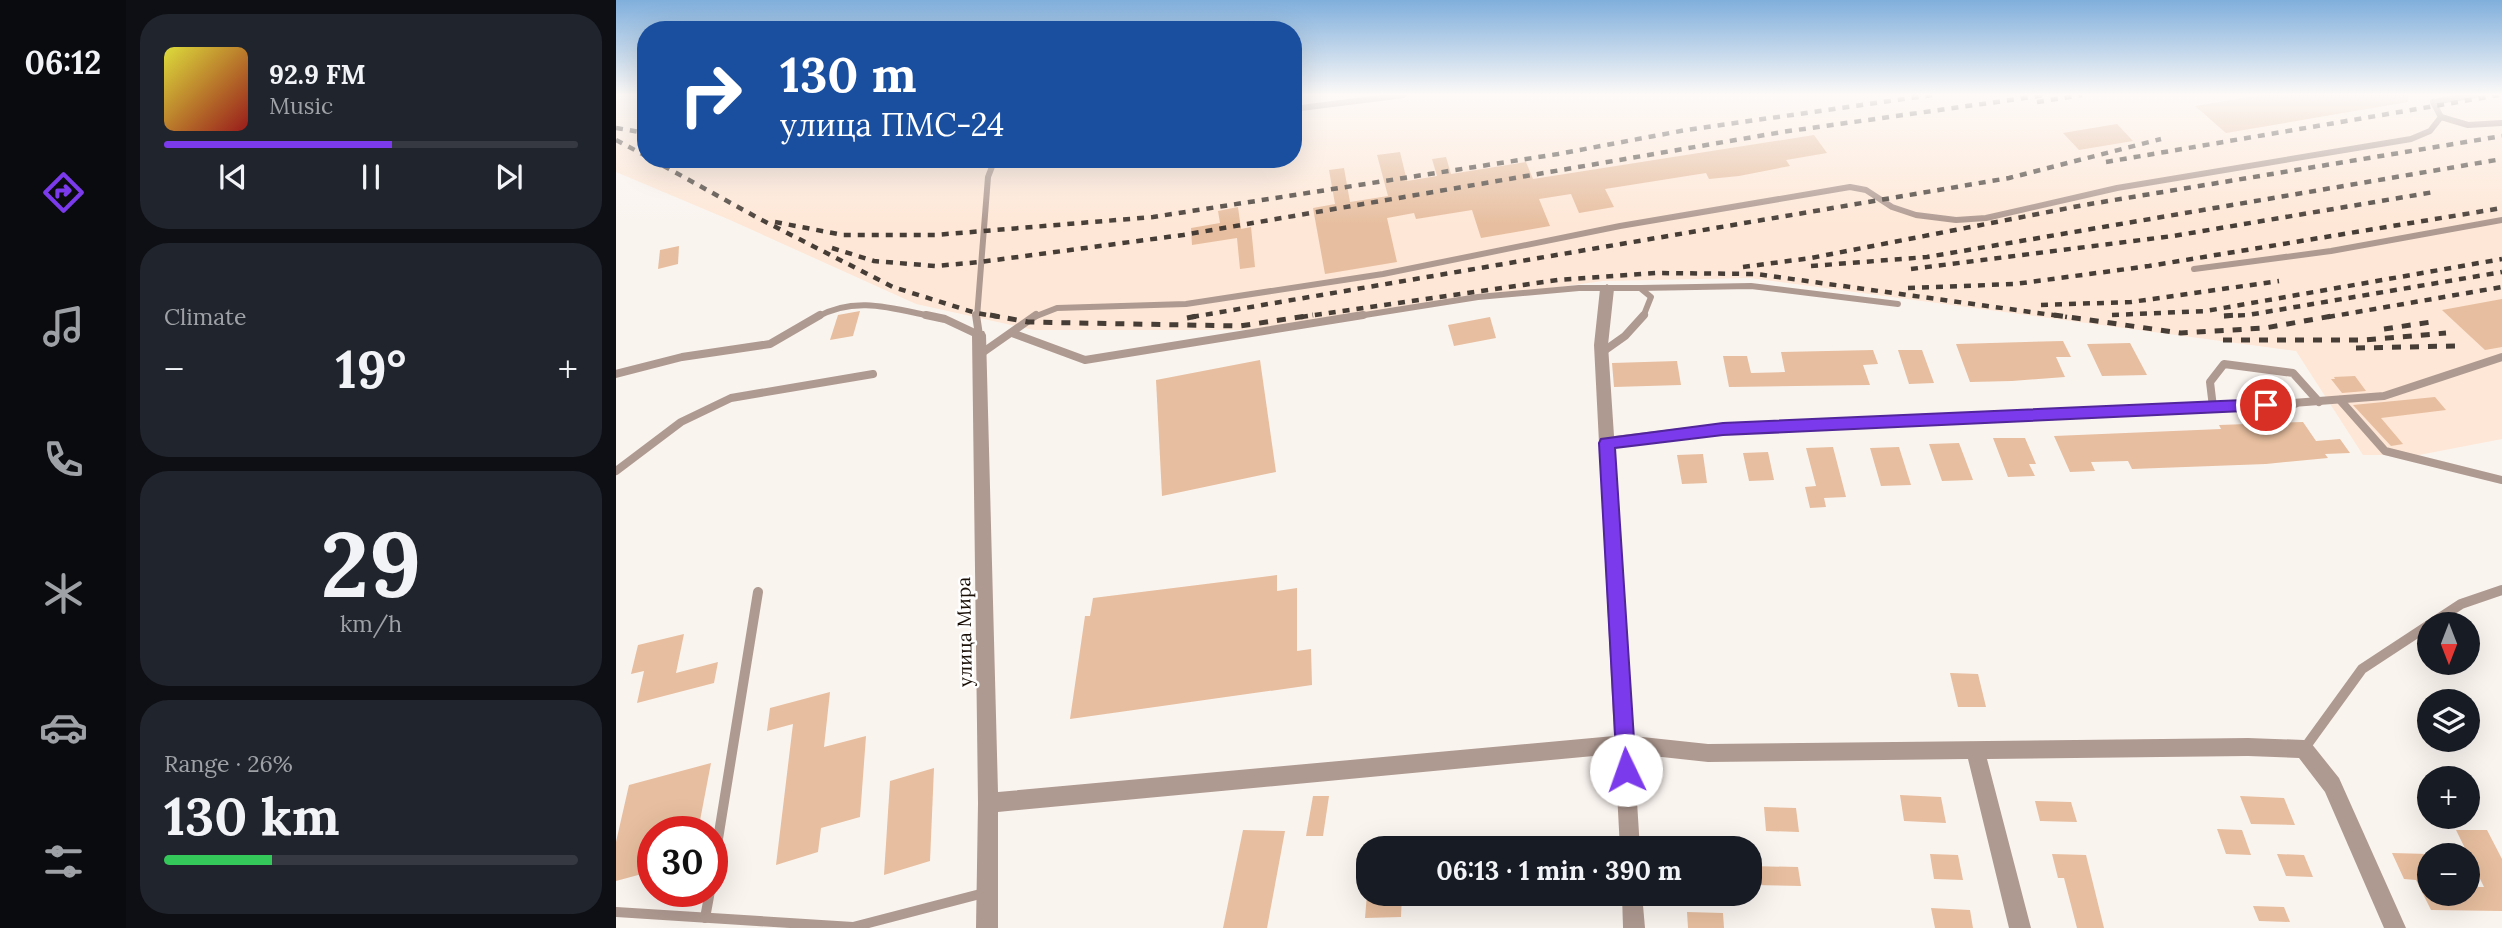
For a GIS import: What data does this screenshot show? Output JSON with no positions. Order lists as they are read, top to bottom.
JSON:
{
  "streets": {
    "street": ["улица Мира"]
  },
  "north": "bottom",
  "page": {
    "tabs": "06:12",
    "turn": ["130 m", "улица ПМС-24"],
    "song": ["92.9 FM", "Music"],
    "tile": [
      "Climate",
      ["29", "km/h"],
      ["Range · 26%", "130 km"]
    ],
    "heat": ["−", "19°", "+"],
    "map_buttons": ["+", "−"],
    "limit": "30",
    "trip": "06:13 · 1 min · 390 m"
  }
}
